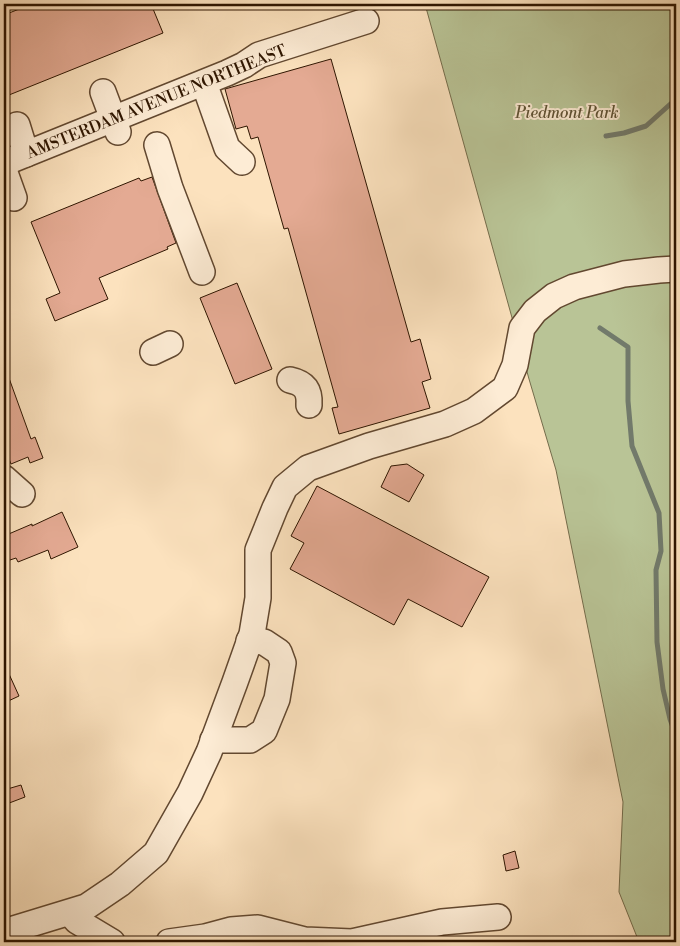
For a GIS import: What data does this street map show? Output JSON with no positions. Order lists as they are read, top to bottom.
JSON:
{
  "streets": {
    "street": ["AMSTERDAM AVENUE NORTHEAST"]
  },
  "parks": ["Piedmont Park"]
}
